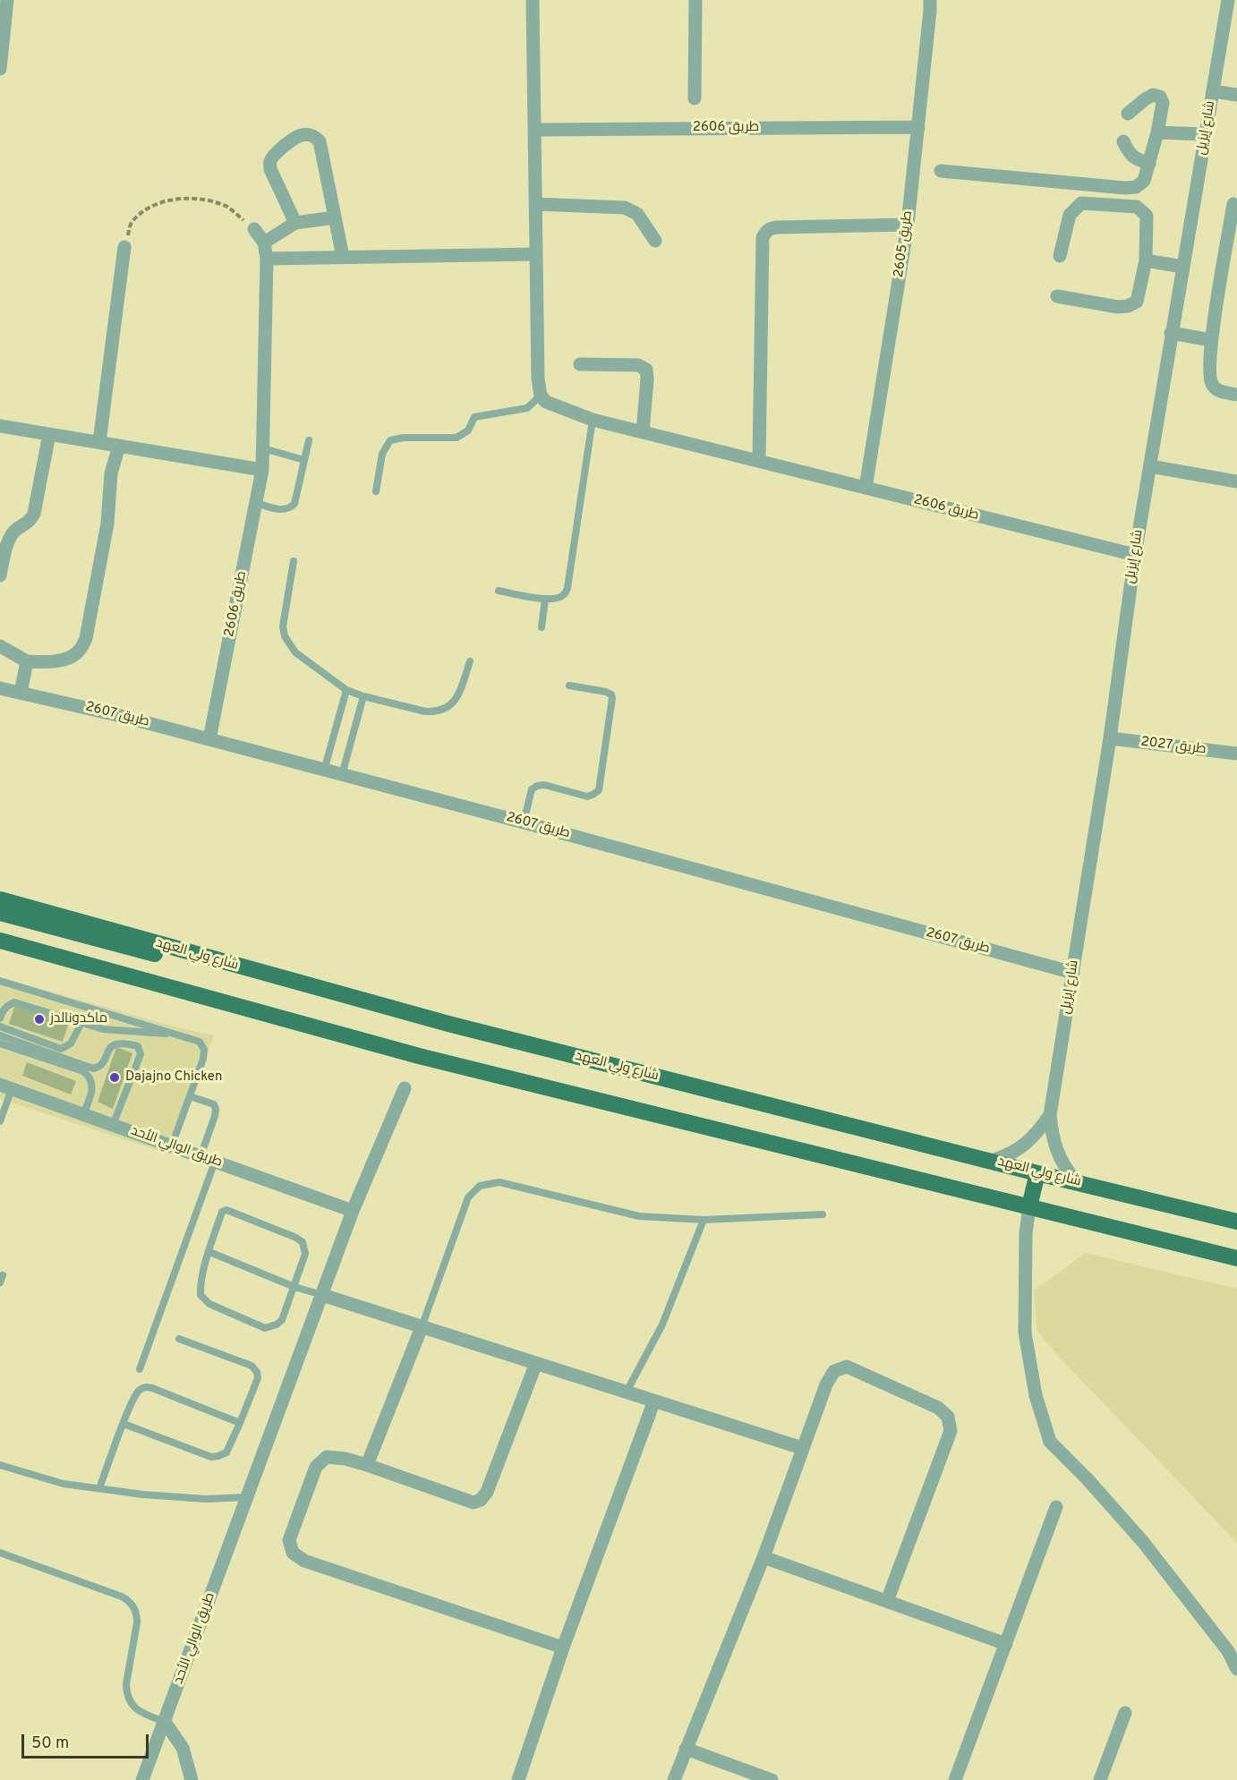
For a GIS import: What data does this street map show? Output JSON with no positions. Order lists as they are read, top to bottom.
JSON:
{
  "streets": {
    "main road": ["شارع ولي العهد"],
    "street": [
      "طريق 2606",
      "شارع إيزيل",
      "طريق 2605",
      "طريق 2607",
      "طريق 2027",
      "طريق الوالي الأحد"
    ]
  },
  "crossings": [
    ["طريق 2606", "شارع إيزيل"],
    ["طريق 2606", "طريق 2605"],
    ["طريق 2606", "طريق 2607"],
    ["شارع إيزيل", "طريق 2607"],
    ["شارع إيزيل", "طريق 2027"],
    ["شارع إيزيل", "شارع ولي العهد"]
  ],
  "places": ["ماكدونالدز", "Dajajno Chicken"],
  "scale_bar": "50 m"
}
